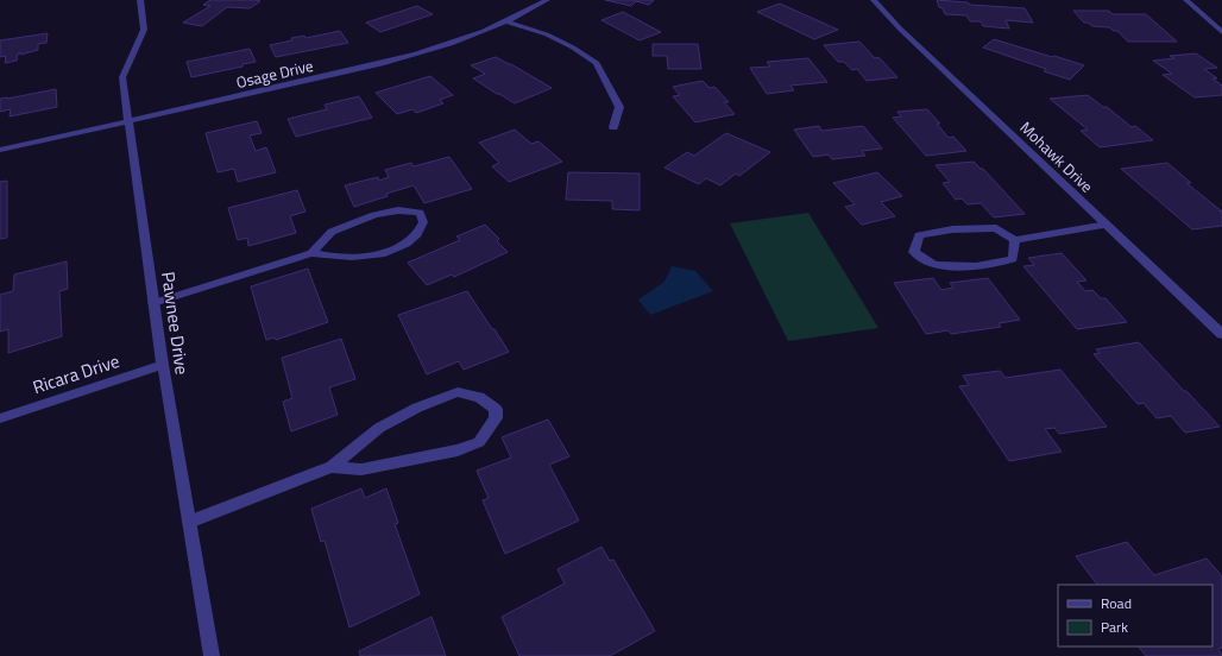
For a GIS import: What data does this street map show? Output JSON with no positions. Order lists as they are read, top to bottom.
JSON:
{
  "streets": {
    "street": [
      "Osage Drive",
      "Mohawk Drive",
      "Pawnee Drive",
      "Ricara Drive"
    ]
  },
  "crossings": [
    ["Osage Drive", "Pawnee Drive"],
    ["Pawnee Drive", "Ricara Drive"]
  ],
  "legend": ["Road", "Park"]
}
